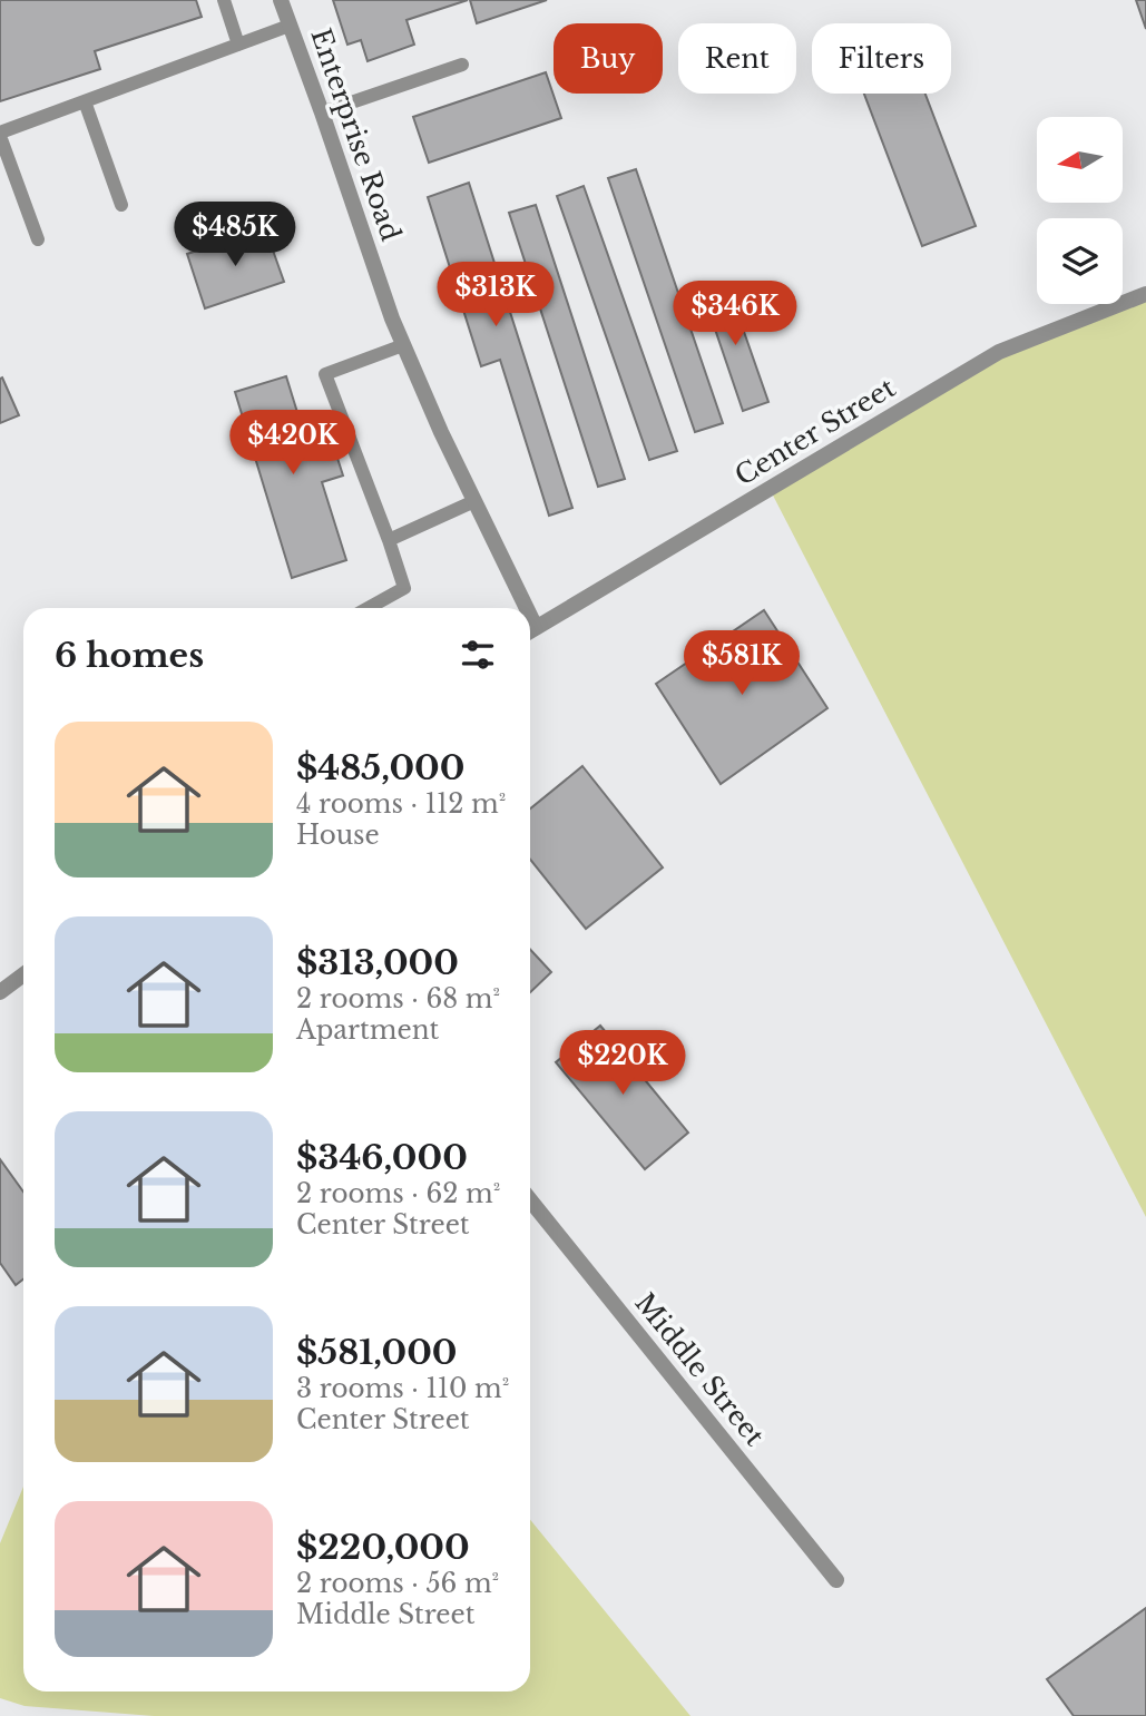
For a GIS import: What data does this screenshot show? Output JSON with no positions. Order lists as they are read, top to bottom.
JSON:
{
  "streets": {
    "street": ["Enterprise Road", "Center Street", "Middle Street"]
  },
  "north": "left",
  "page": {
    "chip": ["Buy", "Rent", "Filters"],
    "price": [
      "$485K",
      "$313K",
      "$346K",
      "$420K",
      "$581K",
      "$220K"
    ],
    "heading": "6 homes",
    "list": [
      {
        "name": "$485,000",
        "note": "4 rooms · 112 m² · House"
      },
      {
        "name": "$313,000",
        "note": "2 rooms · 68 m² · Apartment"
      },
      {
        "name": "$346,000",
        "note": "2 rooms · 62 m² · Center Street"
      },
      {
        "name": "$581,000",
        "note": "3 rooms · 110 m² · Center Street"
      },
      {
        "name": "$220,000",
        "note": "2 rooms · 56 m² · Middle Street"
      }
    ]
  }
}
